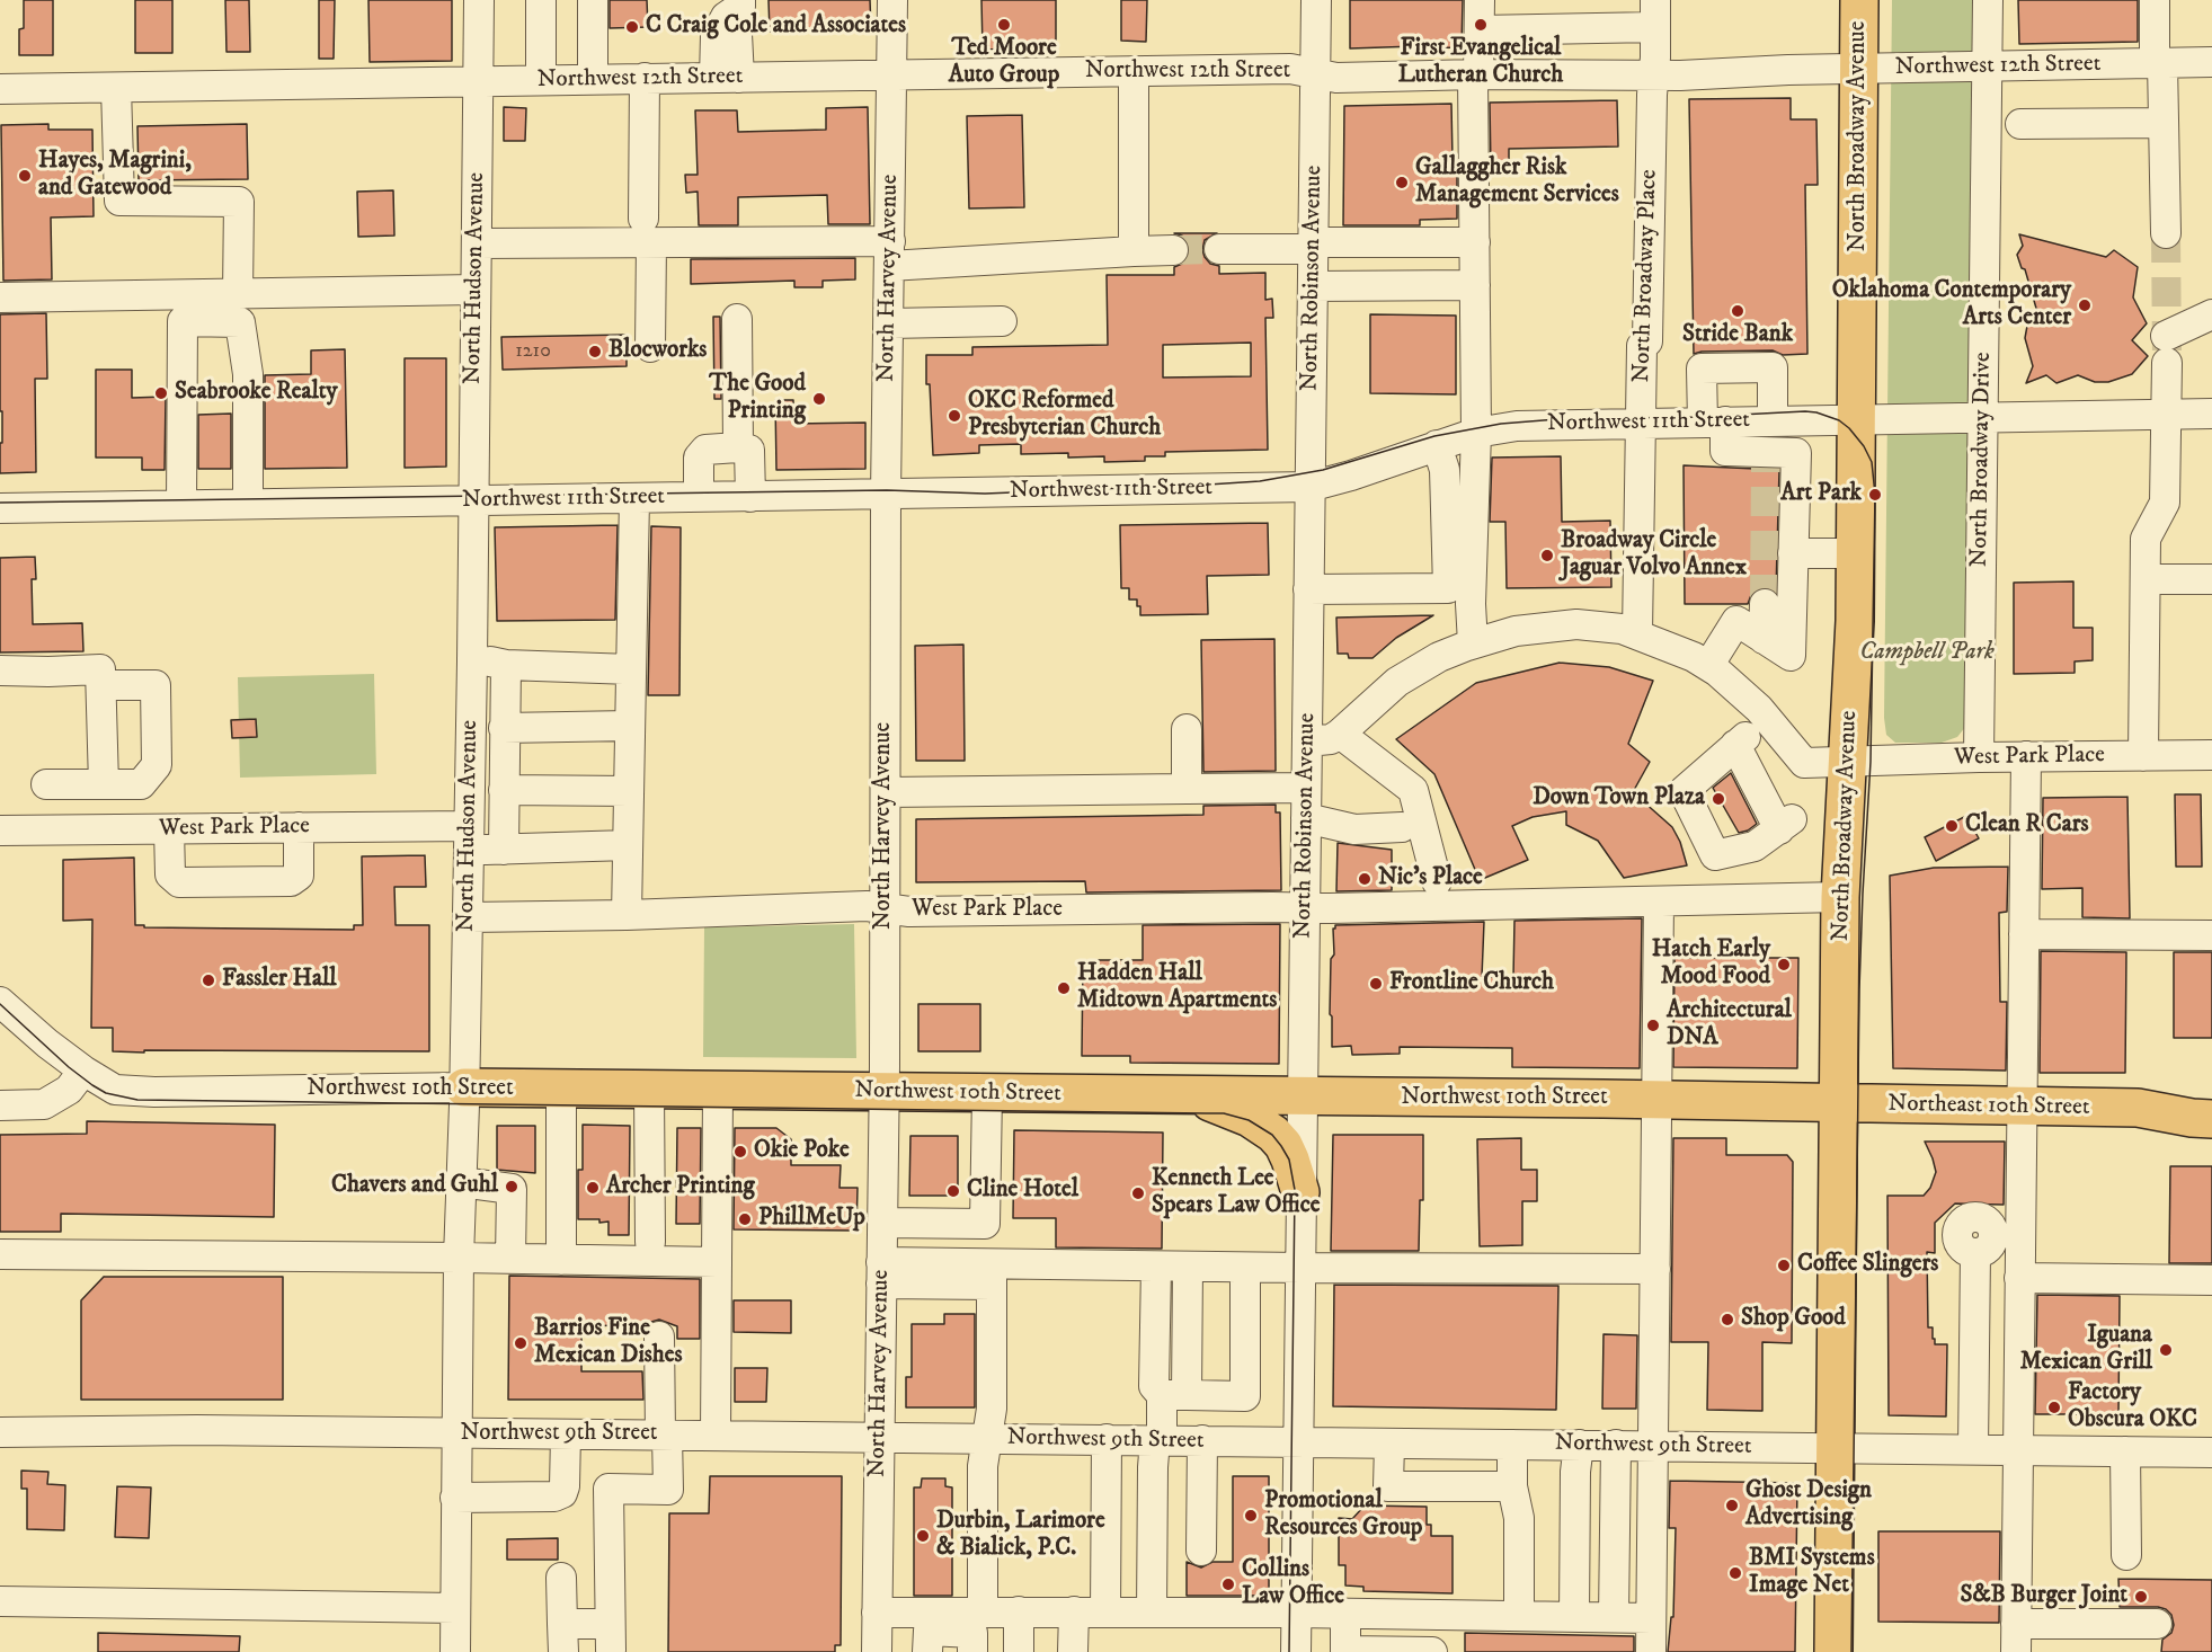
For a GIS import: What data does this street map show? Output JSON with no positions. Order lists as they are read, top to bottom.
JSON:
{
  "streets": {
    "main road": ["North Broadway Avenue", "Northwest 10th Street", "Northeast 10th Street"],
    "street": [
      "Northwest 12th Street",
      "North Broadway Place",
      "North Hudson Avenue",
      "North Harvey Avenue",
      "North Robinson Avenue",
      "Northwest 11th Street",
      "North Broadway Drive",
      "West Park Place",
      "Northwest 9th Street"
    ]
  },
  "crossings": [
    ["Northwest 12th Street", "North Broadway Avenue"],
    ["Northwest 12th Street", "North Broadway Place"],
    ["Northwest 12th Street", "North Hudson Avenue"],
    ["Northwest 12th Street", "North Harvey Avenue"],
    ["Northwest 12th Street", "North Robinson Avenue"],
    ["Northwest 12th Street", "North Broadway Drive"],
    ["North Broadway Avenue", "Northwest 11th Street"],
    ["North Broadway Avenue", "West Park Place"],
    ["North Broadway Avenue", "Northwest 10th Street"],
    ["North Broadway Avenue", "Northeast 10th Street"],
    ["North Broadway Avenue", "Northwest 9th Street"],
    ["North Broadway Place", "Northwest 11th Street"],
    ["North Hudson Avenue", "Northwest 11th Street"],
    ["North Hudson Avenue", "West Park Place"],
    ["North Hudson Avenue", "Northwest 10th Street"],
    ["North Hudson Avenue", "Northwest 9th Street"],
    ["North Harvey Avenue", "Northwest 11th Street"],
    ["North Harvey Avenue", "West Park Place"],
    ["North Harvey Avenue", "Northwest 10th Street"],
    ["North Harvey Avenue", "Northwest 9th Street"],
    ["North Robinson Avenue", "Northwest 11th Street"],
    ["North Robinson Avenue", "West Park Place"],
    ["North Robinson Avenue", "Northwest 10th Street"],
    ["North Robinson Avenue", "Northwest 9th Street"],
    ["Northwest 11th Street", "North Broadway Drive"],
    ["North Broadway Drive", "West Park Place"],
    ["Northwest 10th Street", "Northeast 10th Street"]
  ],
  "parks": ["Campbell Park"],
  "places": [
    "Ted Moore Auto Group",
    "First Evangelical Lutheran Church",
    "C Craig Cole and Associates",
    "Hayes, Magrini, and Gatewood",
    "Gallaggher Risk Management Services",
    "Oklahoma Contemporary Arts Center",
    "Stride Bank",
    "Blocworks",
    "Seabrooke Realty",
    "The Good Printing",
    "OKC Reformed Presbyterian Church",
    "Art Park",
    "Broadway Circle Jaguar Volvo Annex",
    "Down Town Plaza",
    "Clean R Cars",
    "Nic's Place",
    "Hatch Early Mood Food",
    "Fassler Hall",
    "Frontline Church",
    "Hadden Hall Midtown Apartments",
    "Architectural DNA",
    "Okie Poke",
    "Chavers and Guhl",
    "Archer Printing",
    "Cline Hotel",
    "Kenneth Lee Spears Law Office",
    "PhillMeUp",
    "Coffee Slingers",
    "Shop Good",
    "Barrios Fine Mexican Dishes",
    "Iguana Mexican Grill",
    "Factory Obscura OKC",
    "Ghost Design Advertising",
    "Promotional Resources Group",
    "Durbin, Larimore & Bialick, P.C.",
    "BMI Systems Image Net",
    "Collins Law Office",
    "S&B Burger Joint"
  ],
  "house_numbers": ["1210"]
}
